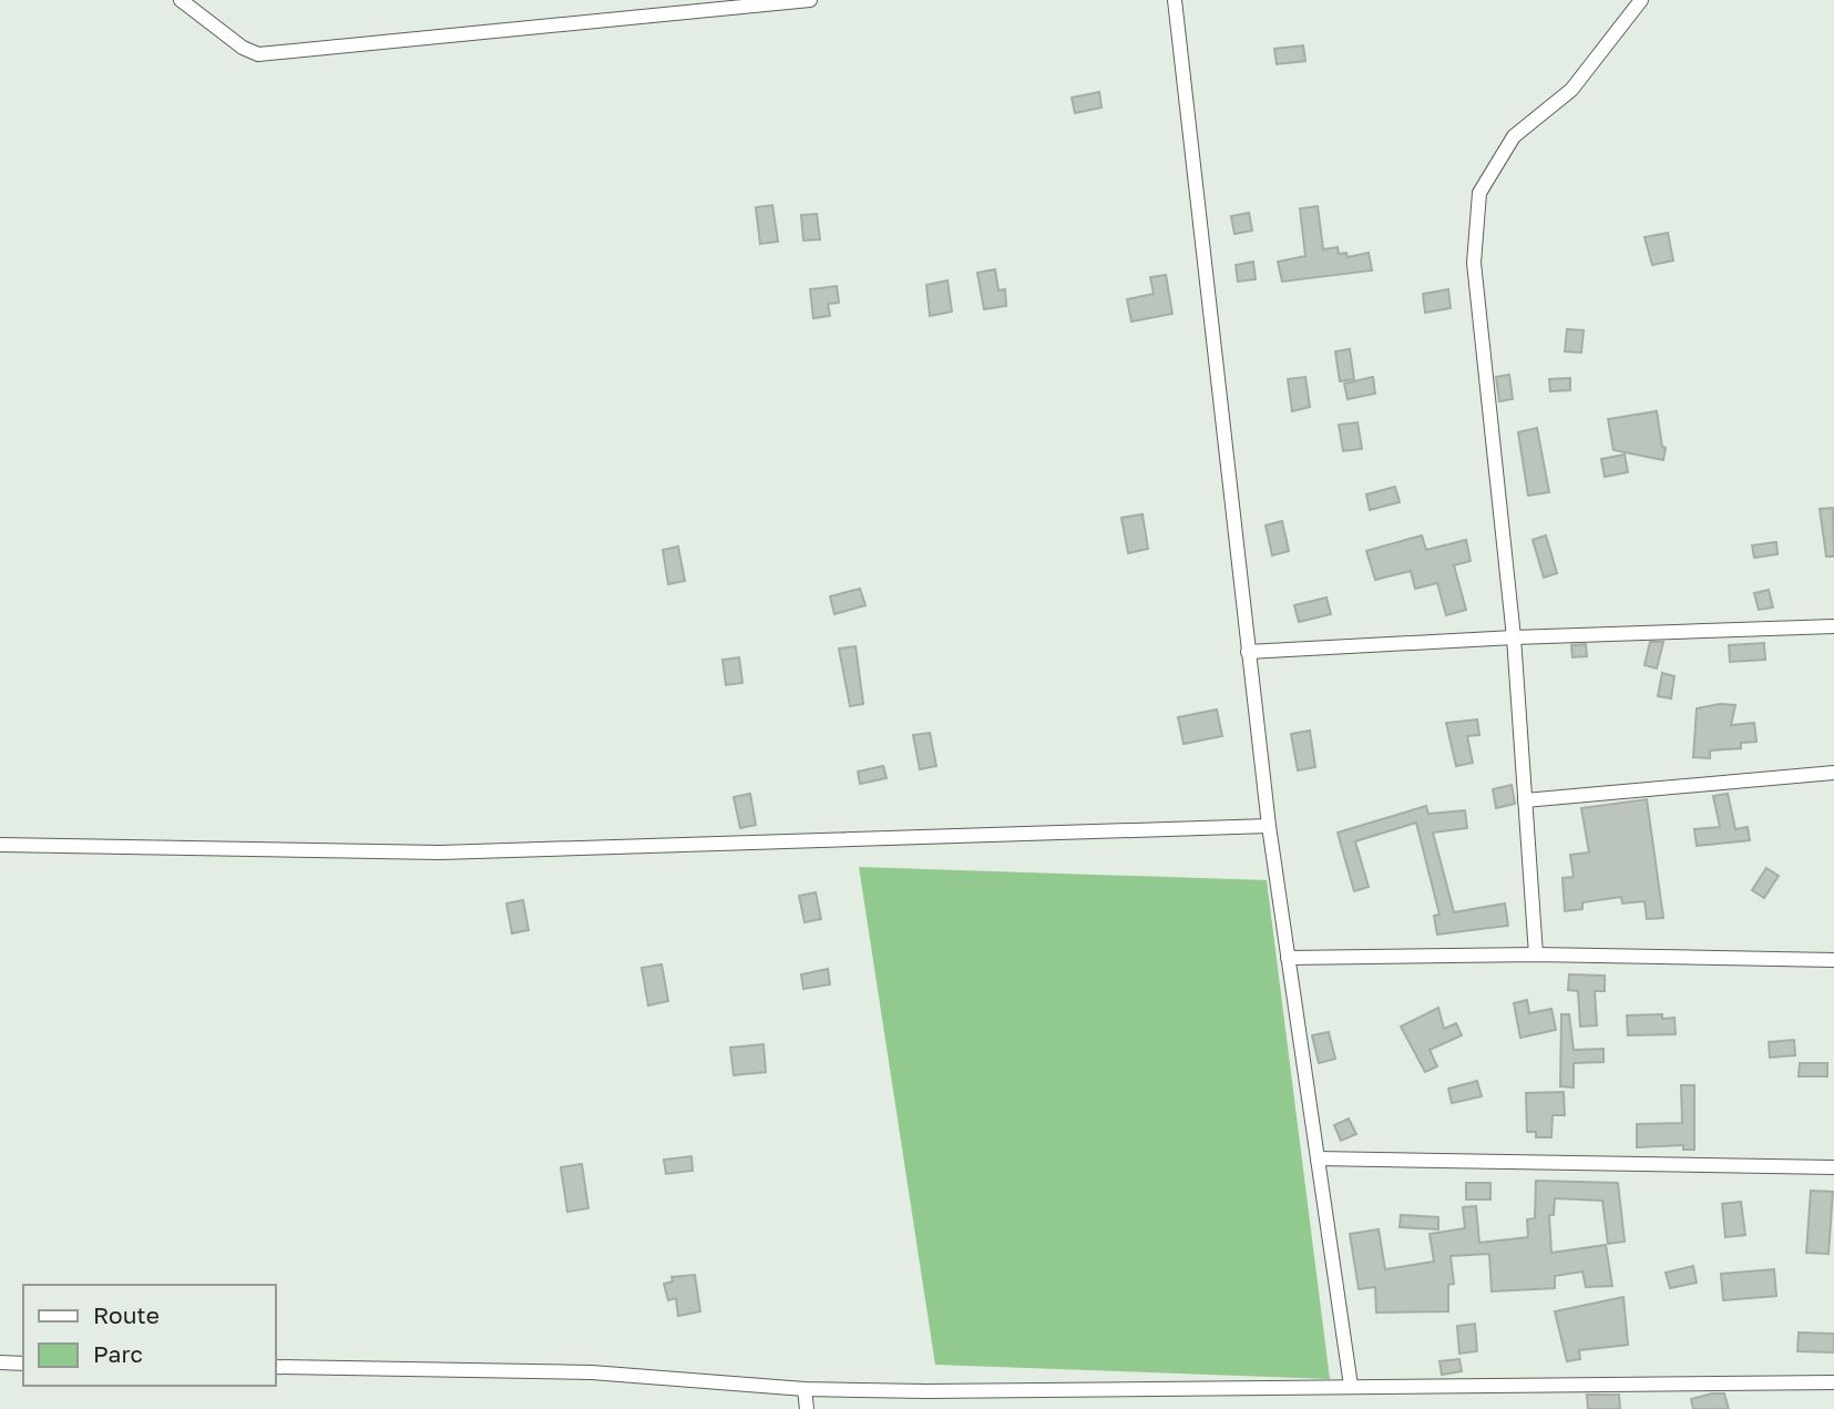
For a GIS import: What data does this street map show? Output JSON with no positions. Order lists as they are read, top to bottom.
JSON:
{
  "legend": ["Route", "Parc"]
}
